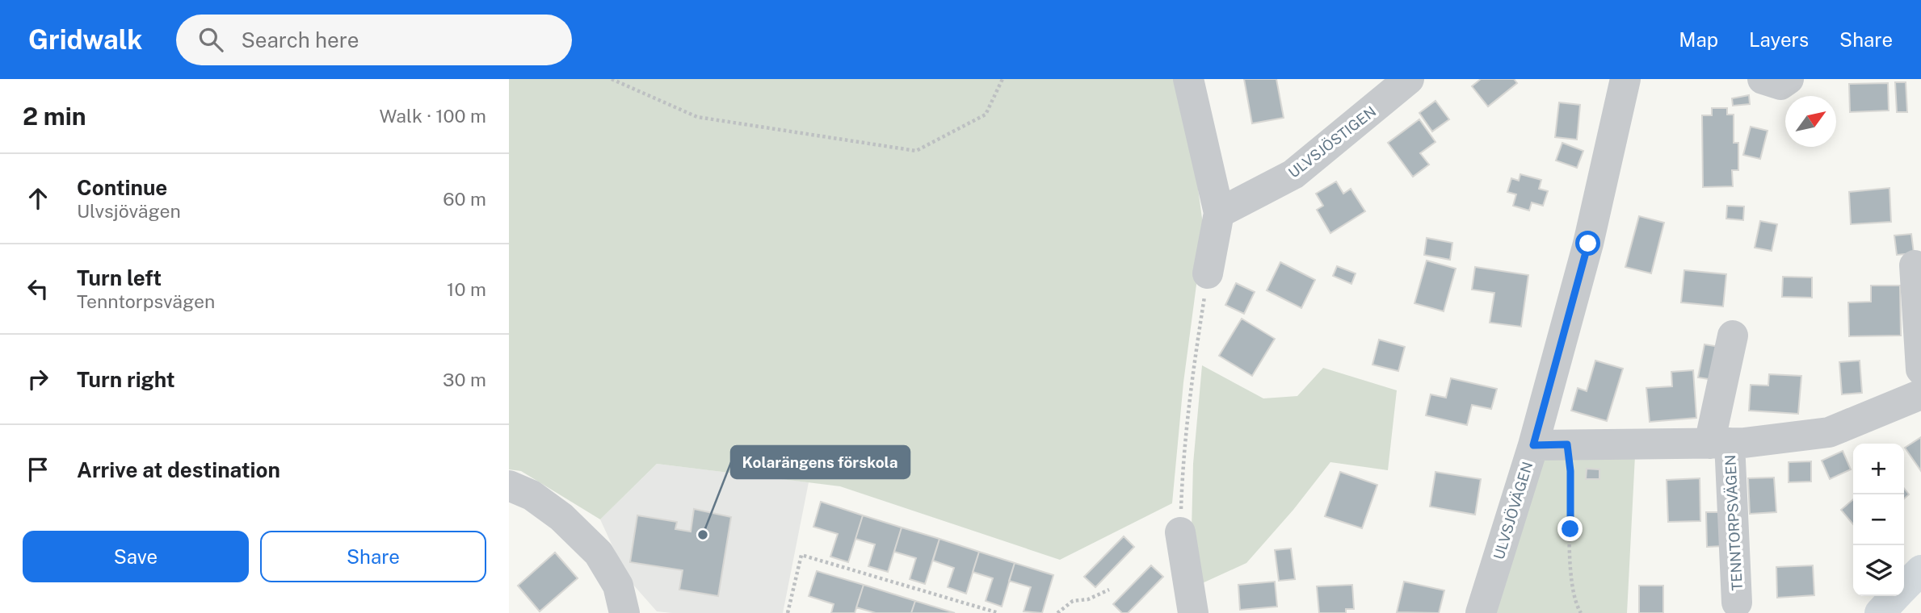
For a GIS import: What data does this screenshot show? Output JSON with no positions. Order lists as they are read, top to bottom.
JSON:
{
  "streets": {
    "street": ["ULVSJÖSTIGEN", "ULVSJÖVÄGEN", "TENNTORPSVÄGEN"]
  },
  "crossings": [
    ["ULVSJÖVÄGEN", "TENNTORPSVÄGEN"]
  ],
  "places": ["Kolarängens förskola"],
  "north": "top right",
  "page": {
    "header": "Gridwalk",
    "search": "Search here",
    "nav": ["Map", "Layers", "Share"],
    "heading": ["2 min", "Walk · 100 m"],
    "list": [
      ["Continue", "Ulvsjövägen", "60 m"],
      ["Turn left", "Tenntorpsvägen", "10 m"],
      ["Turn right", "30 m"],
      "Arrive at destination"
    ],
    "map_buttons": ["+", "−"],
    "buttons": ["Save", "Share"]
  }
}
